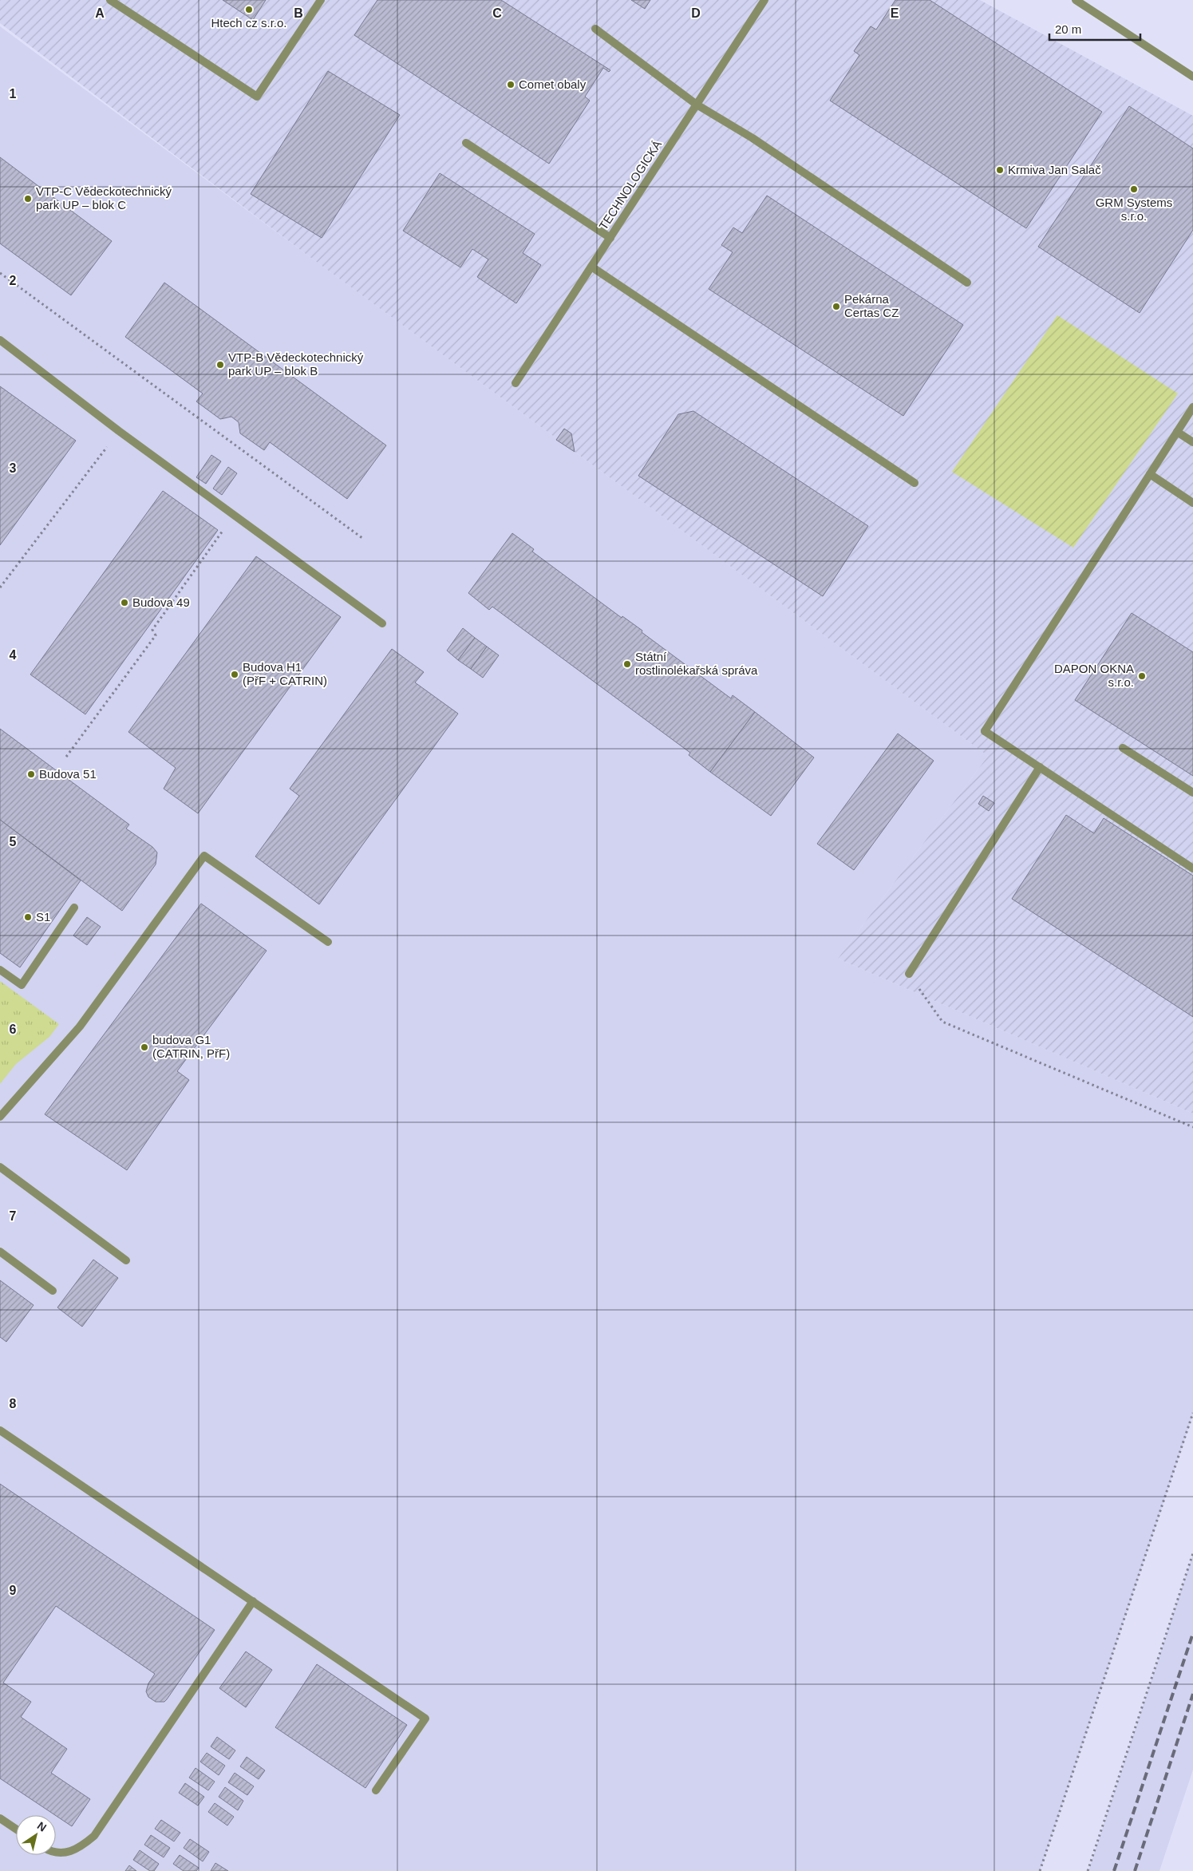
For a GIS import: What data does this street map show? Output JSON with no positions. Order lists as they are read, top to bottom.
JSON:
{
  "streets": {
    "street": ["TECHNOLOGICKÁ"]
  },
  "places": [
    "Htech cz s.r.o.",
    "Comet obaly",
    "Krmiva Jan Salač",
    "GRM Systems s.r.o.",
    "VTP-C Vědeckotechnický park UP – blok C",
    "Pekárna Certas CZ",
    "VTP-B Vědeckotechnický park UP – blok B",
    "Budova 49",
    "Státní rostlinolékařská správa",
    "Budova H1 (PřF + CATRIN)",
    "DAPON OKNA s.r.o.",
    "Budova 51",
    "S1",
    "budova G1 (CATRIN, PřF)"
  ],
  "scale_bar": "20 m",
  "north": "top right",
  "grid": {
    "columns": [
      "A",
      "B",
      "C",
      "D",
      "E"
    ],
    "rows": [
      "1",
      "2",
      "3",
      "4",
      "5",
      "6",
      "7",
      "8",
      "9"
    ]
  }
}
